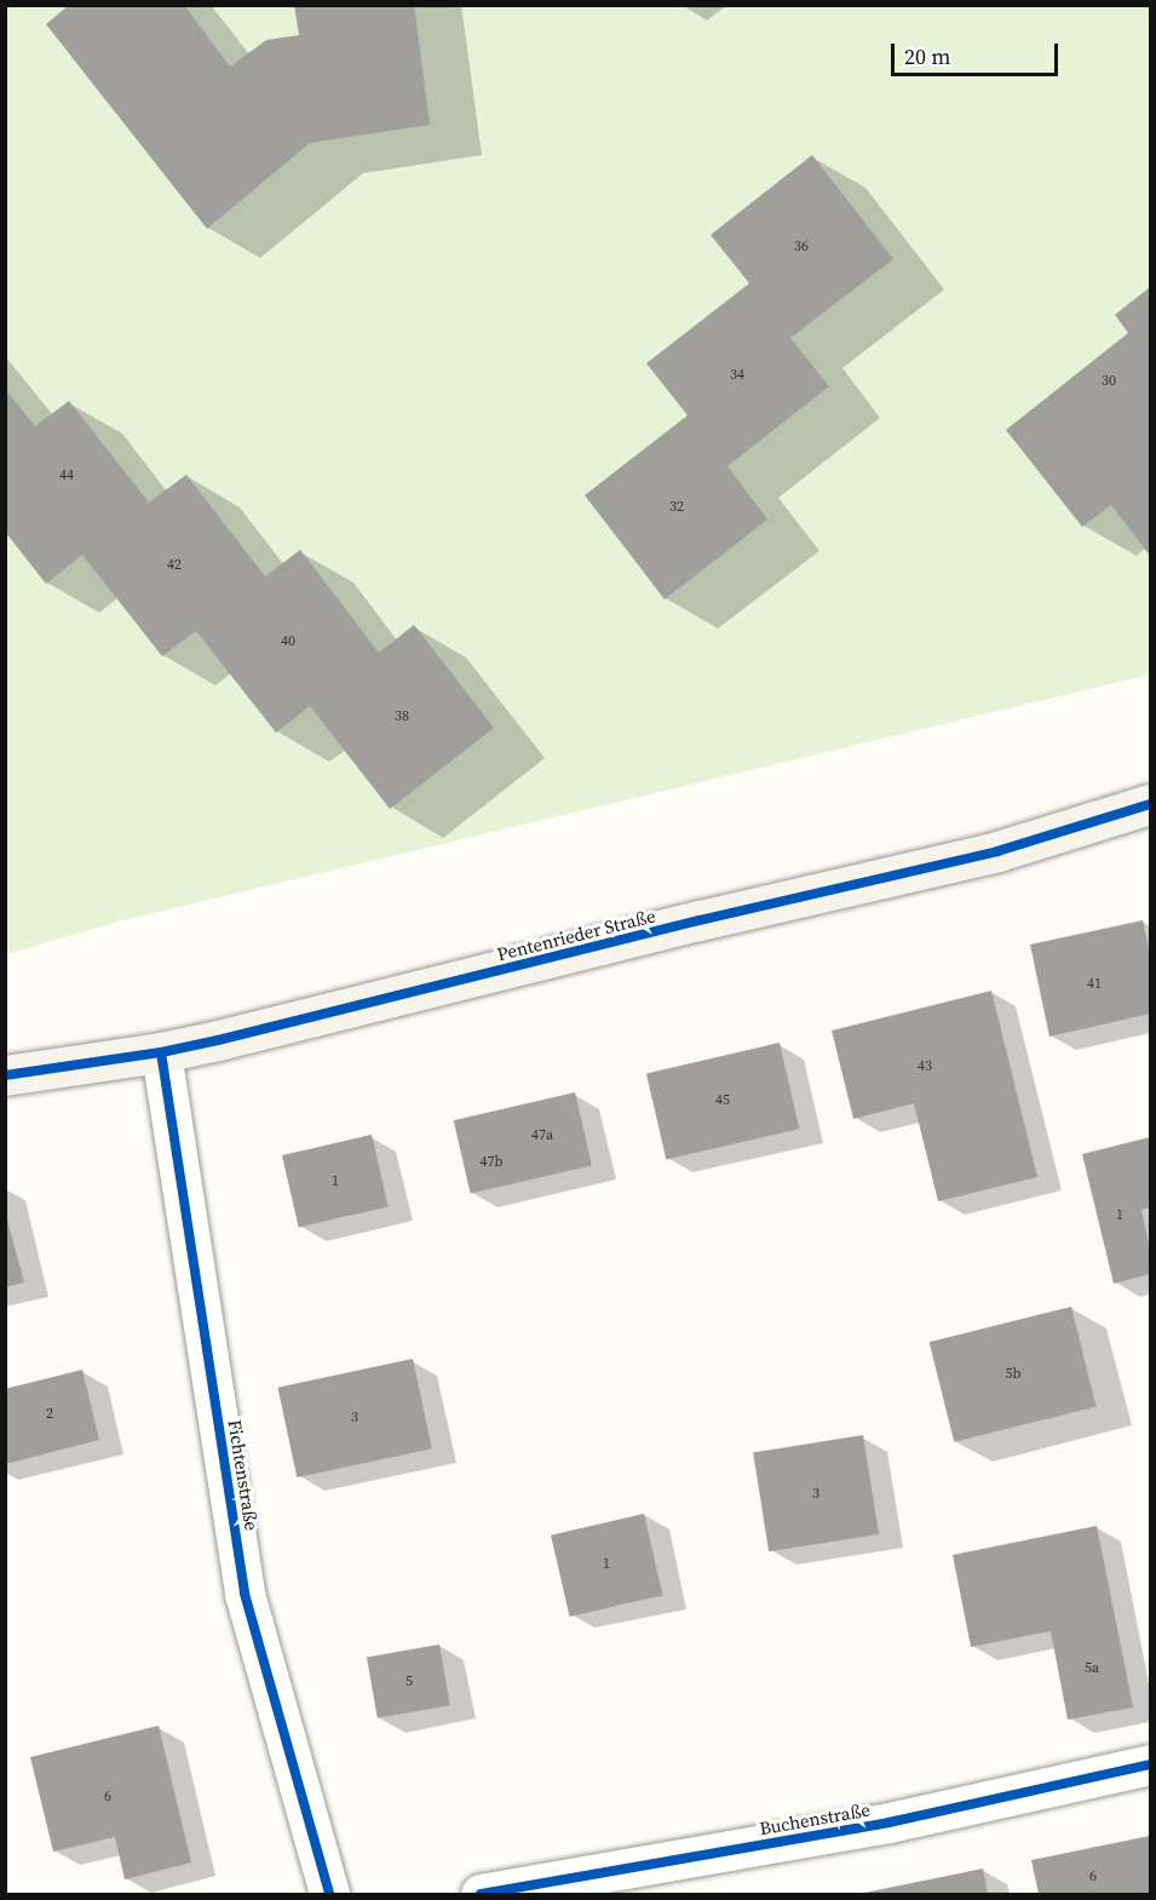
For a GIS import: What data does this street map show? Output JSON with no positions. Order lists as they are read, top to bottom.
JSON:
{
  "streets": {
    "street": ["Pentenrieder Straße", "Fichtenstraße", "Buchenstraße"]
  },
  "crossings": [
    ["Pentenrieder Straße", "Fichtenstraße"]
  ],
  "house_numbers": [
    "36",
    "34",
    "30",
    "44",
    "32",
    "42",
    "40",
    "38",
    "41",
    "43",
    "45",
    "47a",
    "47b",
    "1",
    "1",
    "5b",
    "2",
    "3",
    "3",
    "1",
    "5a",
    "5",
    "6",
    "6"
  ],
  "scale_bar": "20 m"
}
